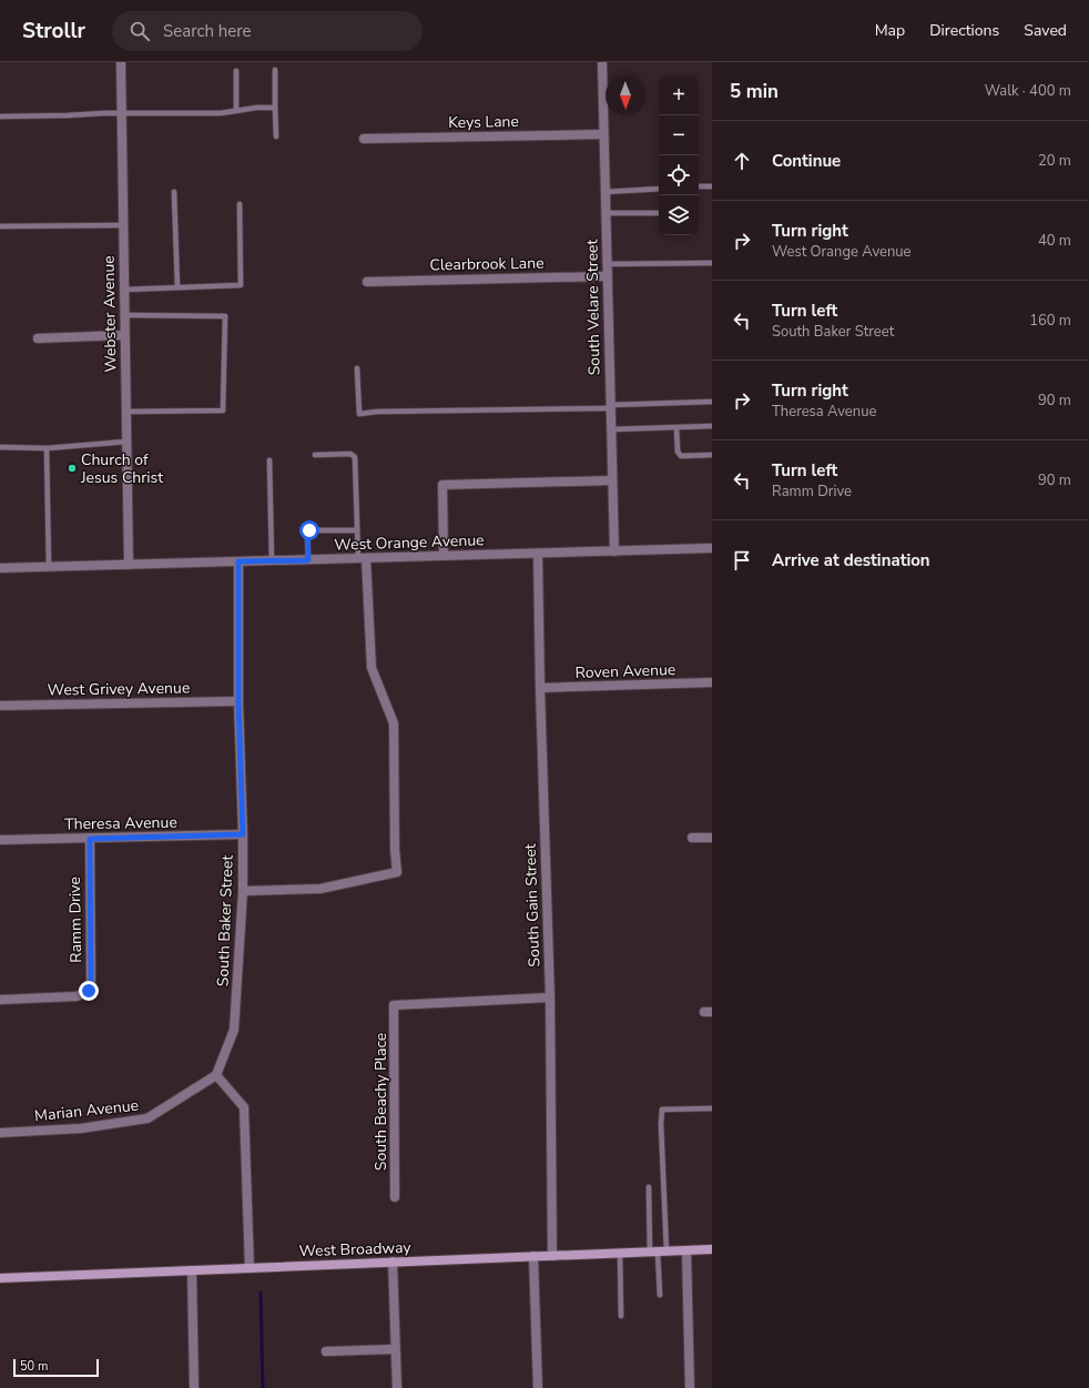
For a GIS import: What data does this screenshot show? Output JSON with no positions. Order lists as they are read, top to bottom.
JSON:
{
  "streets": {
    "main road": ["West Broadway"],
    "street": [
      "Keys Lane",
      "Clearbrook Lane",
      "South Velare Street",
      "Webster Avenue",
      "West Orange Avenue",
      "Roven Avenue",
      "West Grivey Avenue",
      "Theresa Avenue",
      "South Gain Street",
      "Ramm Drive",
      "South Baker Street",
      "South Beachy Place",
      "Marian Avenue"
    ]
  },
  "crossings": [
    ["Keys Lane", "South Velare Street"],
    ["Clearbrook Lane", "South Velare Street"],
    ["South Velare Street", "West Orange Avenue"],
    ["Webster Avenue", "West Orange Avenue"],
    ["West Orange Avenue", "South Gain Street"],
    ["West Orange Avenue", "South Baker Street"],
    ["Roven Avenue", "South Gain Street"],
    ["West Grivey Avenue", "South Baker Street"],
    ["Theresa Avenue", "Ramm Drive"],
    ["Theresa Avenue", "South Baker Street"],
    ["South Gain Street", "South Beachy Place"],
    ["South Gain Street", "West Broadway"],
    ["South Baker Street", "Marian Avenue"]
  ],
  "places": ["Church of Jesus Christ"],
  "scale_bar": "50 m",
  "north": "bottom",
  "page": {
    "header": "Strollr",
    "search": "Search here",
    "nav": ["Map", "Directions", "Saved"],
    "heading": ["5 min", "Walk · 400 m"],
    "map_buttons": ["+", "−"],
    "list": [
      ["Continue", "20 m"],
      ["Turn right", "West Orange Avenue", "40 m"],
      ["Turn left", "South Baker Street", "160 m"],
      ["Turn right", "Theresa Avenue", "90 m"],
      ["Turn left", "Ramm Drive", "90 m"],
      "Arrive at destination"
    ],
    "scale": "50 m"
  }
}
